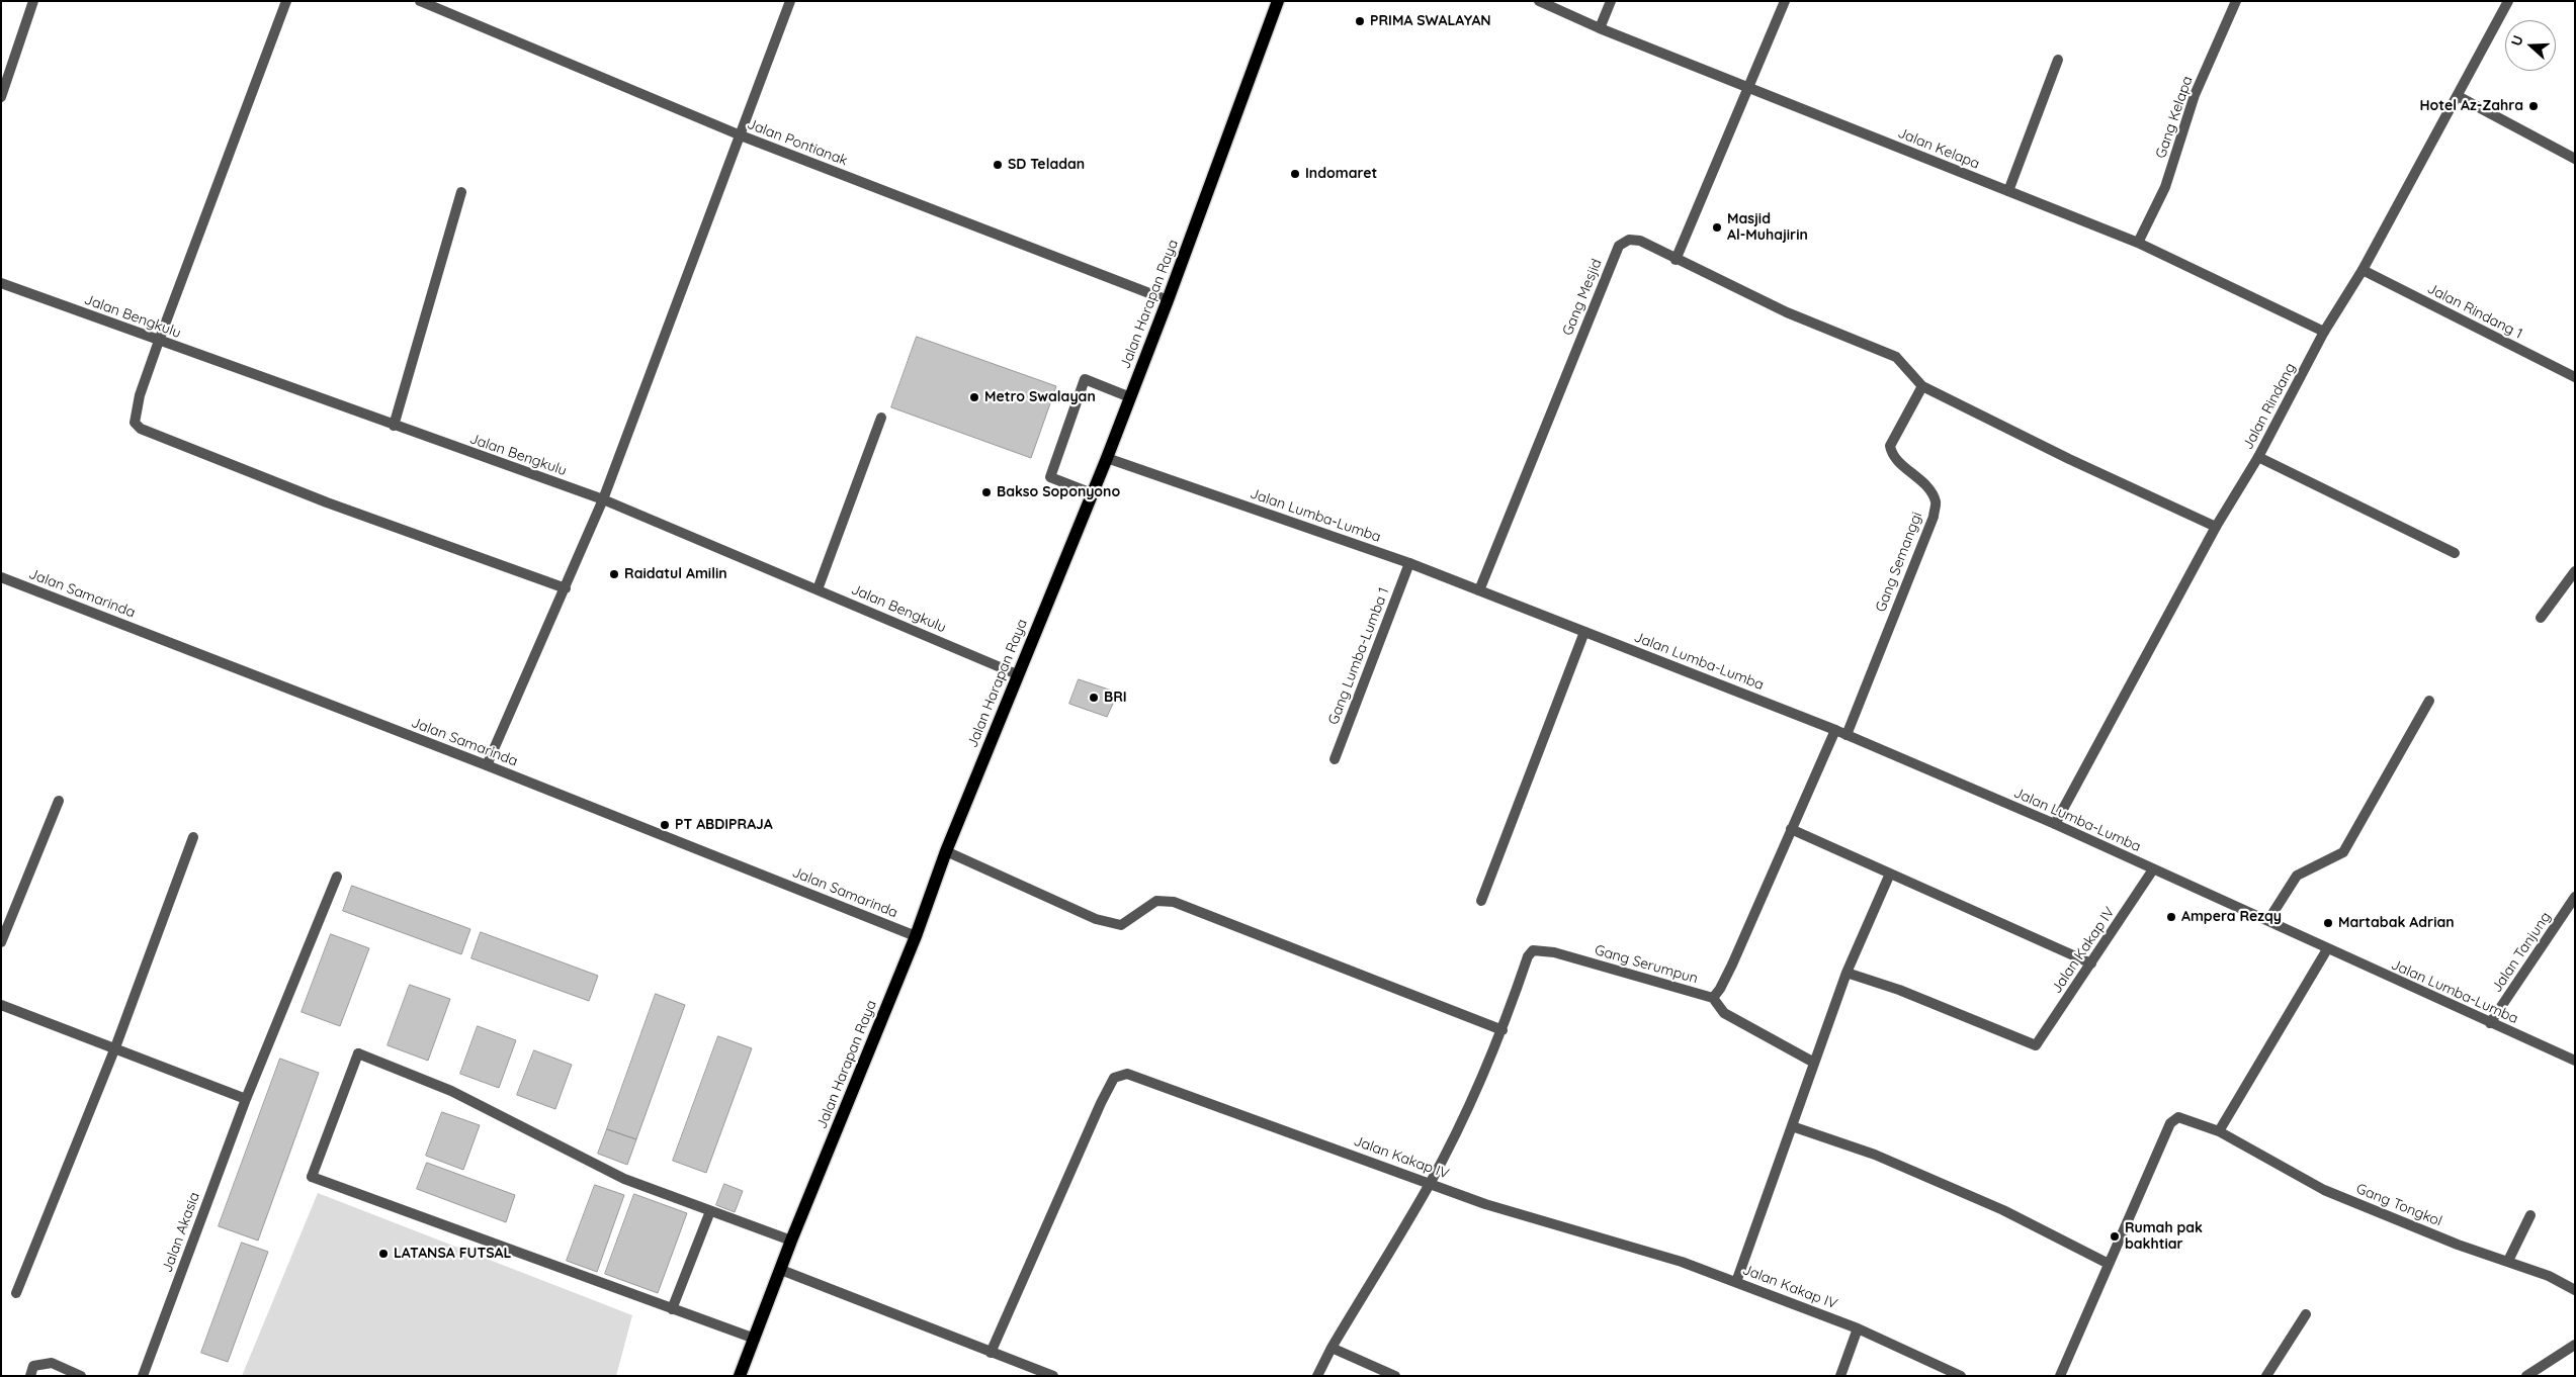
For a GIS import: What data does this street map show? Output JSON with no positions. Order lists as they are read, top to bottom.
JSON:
{
  "streets": {
    "main road": ["Jalan Harapan Raya"],
    "street": [
      "Gang Kelapa",
      "Jalan Pontianak",
      "Jalan Kelapa",
      "Gang Mesjid",
      "Jalan Rindang 1",
      "Jalan Bengkulu",
      "Jalan Rindang",
      "Jalan Lumba-Lumba",
      "Gang Semanggi",
      "Jalan Samarinda",
      "Gang Lumba-Lumba 1",
      "Jalan Kakap IV",
      "Jalan Tanjung",
      "Gang Serumpun",
      "Gang Tongkol",
      "Jalan Akasia"
    ]
  },
  "crossings": [
    ["Gang Kelapa", "Jalan Kelapa"],
    ["Jalan Pontianak", "Jalan Harapan Raya"],
    ["Jalan Kelapa", "Jalan Rindang"],
    ["Gang Mesjid", "Jalan Lumba-Lumba"],
    ["Jalan Harapan Raya", "Jalan Bengkulu"],
    ["Jalan Harapan Raya", "Jalan Lumba-Lumba"],
    ["Jalan Harapan Raya", "Jalan Samarinda"],
    ["Jalan Rindang 1", "Jalan Rindang"],
    ["Jalan Rindang", "Jalan Lumba-Lumba"],
    ["Jalan Lumba-Lumba", "Gang Semanggi"],
    ["Jalan Lumba-Lumba", "Gang Lumba-Lumba 1"],
    ["Jalan Lumba-Lumba", "Jalan Kakap IV"],
    ["Jalan Lumba-Lumba", "Jalan Tanjung"],
    ["Jalan Lumba-Lumba", "Gang Serumpun"]
  ],
  "places": [
    "PRIMA SWALAYAN",
    "Hotel Az-Zahra",
    "SD Teladan",
    "Indomaret",
    "Masjid Al-Muhajirin",
    "Metro Swalayan",
    "Bakso Soponyono",
    "Raidatul Amilin",
    "BRI",
    "PT ABDIPRAJA",
    "Ampera Rezqy",
    "Martabak Adrian",
    "Rumah pak bakhtiar",
    "LATANSA FUTSAL"
  ],
  "north": "left"
}
